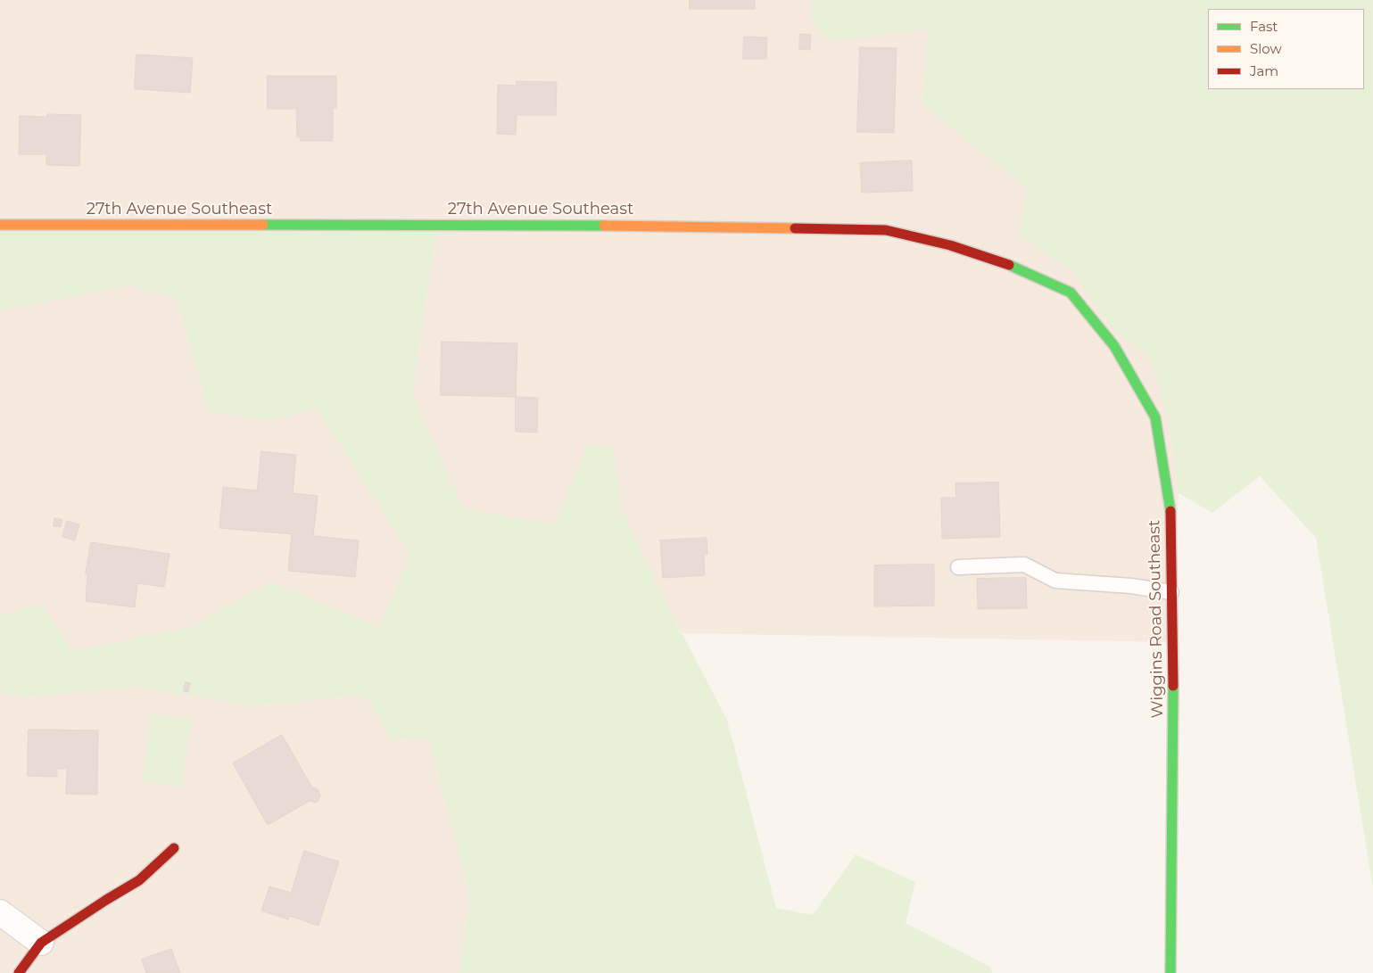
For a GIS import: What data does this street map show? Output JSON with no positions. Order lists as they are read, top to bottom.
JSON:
{
  "streets": {
    "street": ["27th Avenue Southeast", "Wiggins Road Southeast"]
  },
  "crossings": [
    ["27th Avenue Southeast", "Wiggins Road Southeast"]
  ],
  "legend": ["Fast", "Slow", "Jam"]
}
